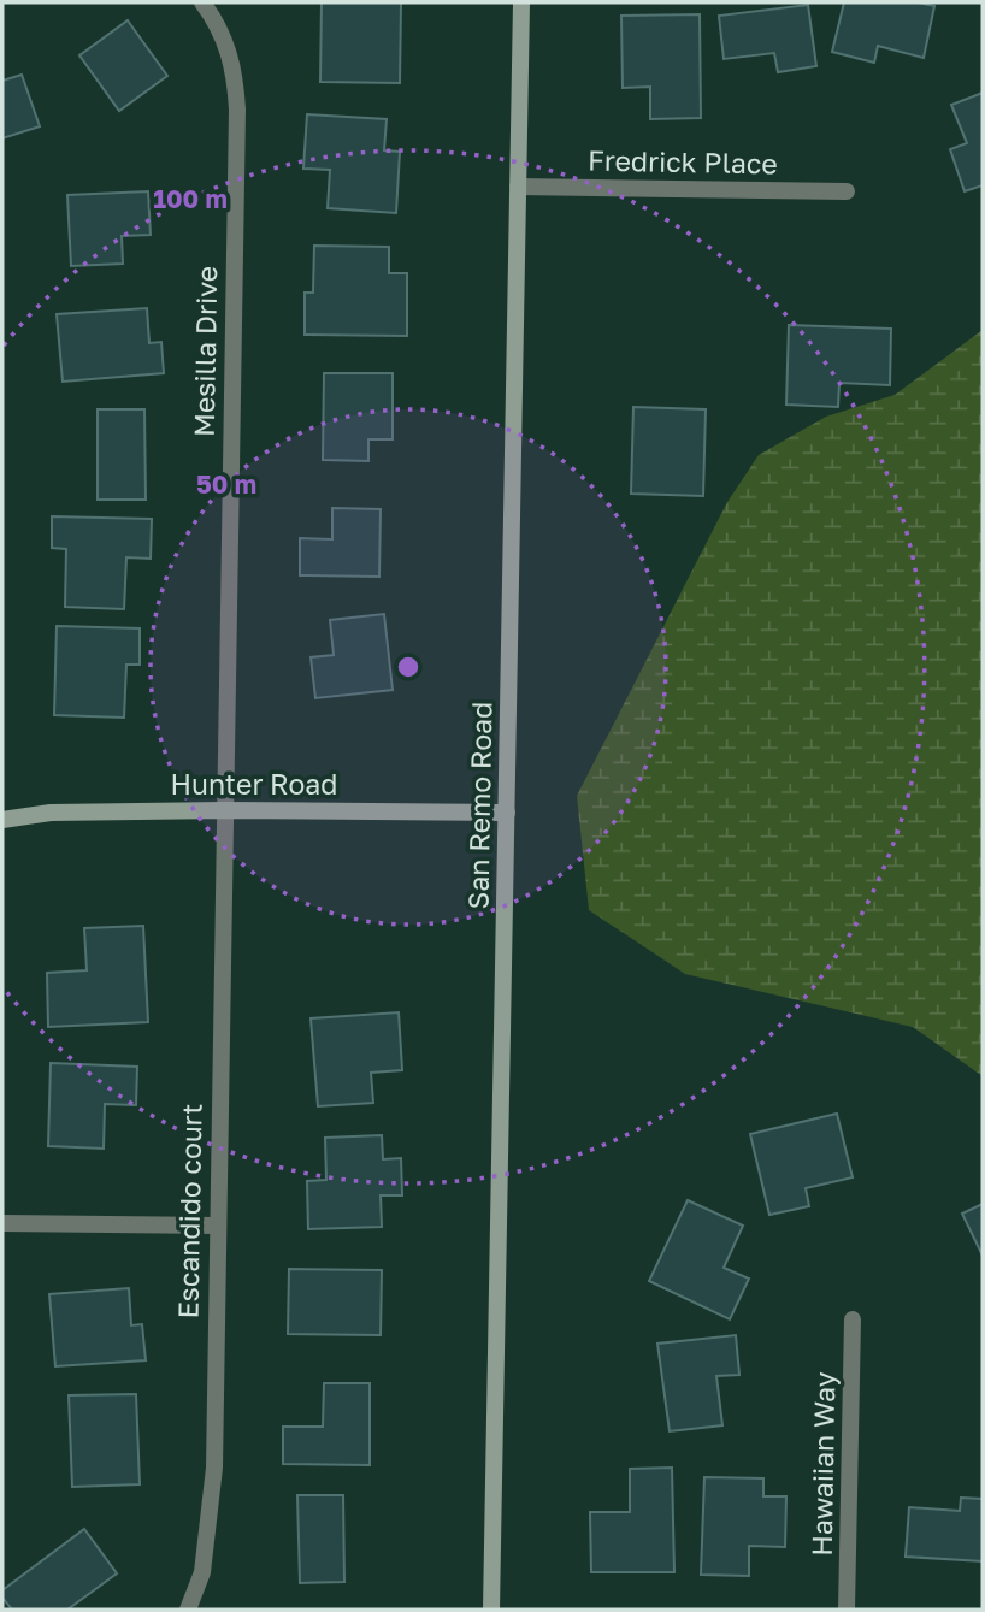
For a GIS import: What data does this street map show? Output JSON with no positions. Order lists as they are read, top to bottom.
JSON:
{
  "streets": {
    "street": [
      "Fredrick Place",
      "Mesilla Drive",
      "Hunter Road",
      "San Remo Road",
      "Escandido court",
      "Hawaiian Way"
    ]
  },
  "crossings": [
    ["Fredrick Place", "San Remo Road"],
    ["Mesilla Drive", "Hunter Road"],
    ["Mesilla Drive", "Escandido court"],
    ["Hunter Road", "San Remo Road"],
    ["Hunter Road", "Escandido court"]
  ],
  "rings": ["100 m", "50 m"]
}
